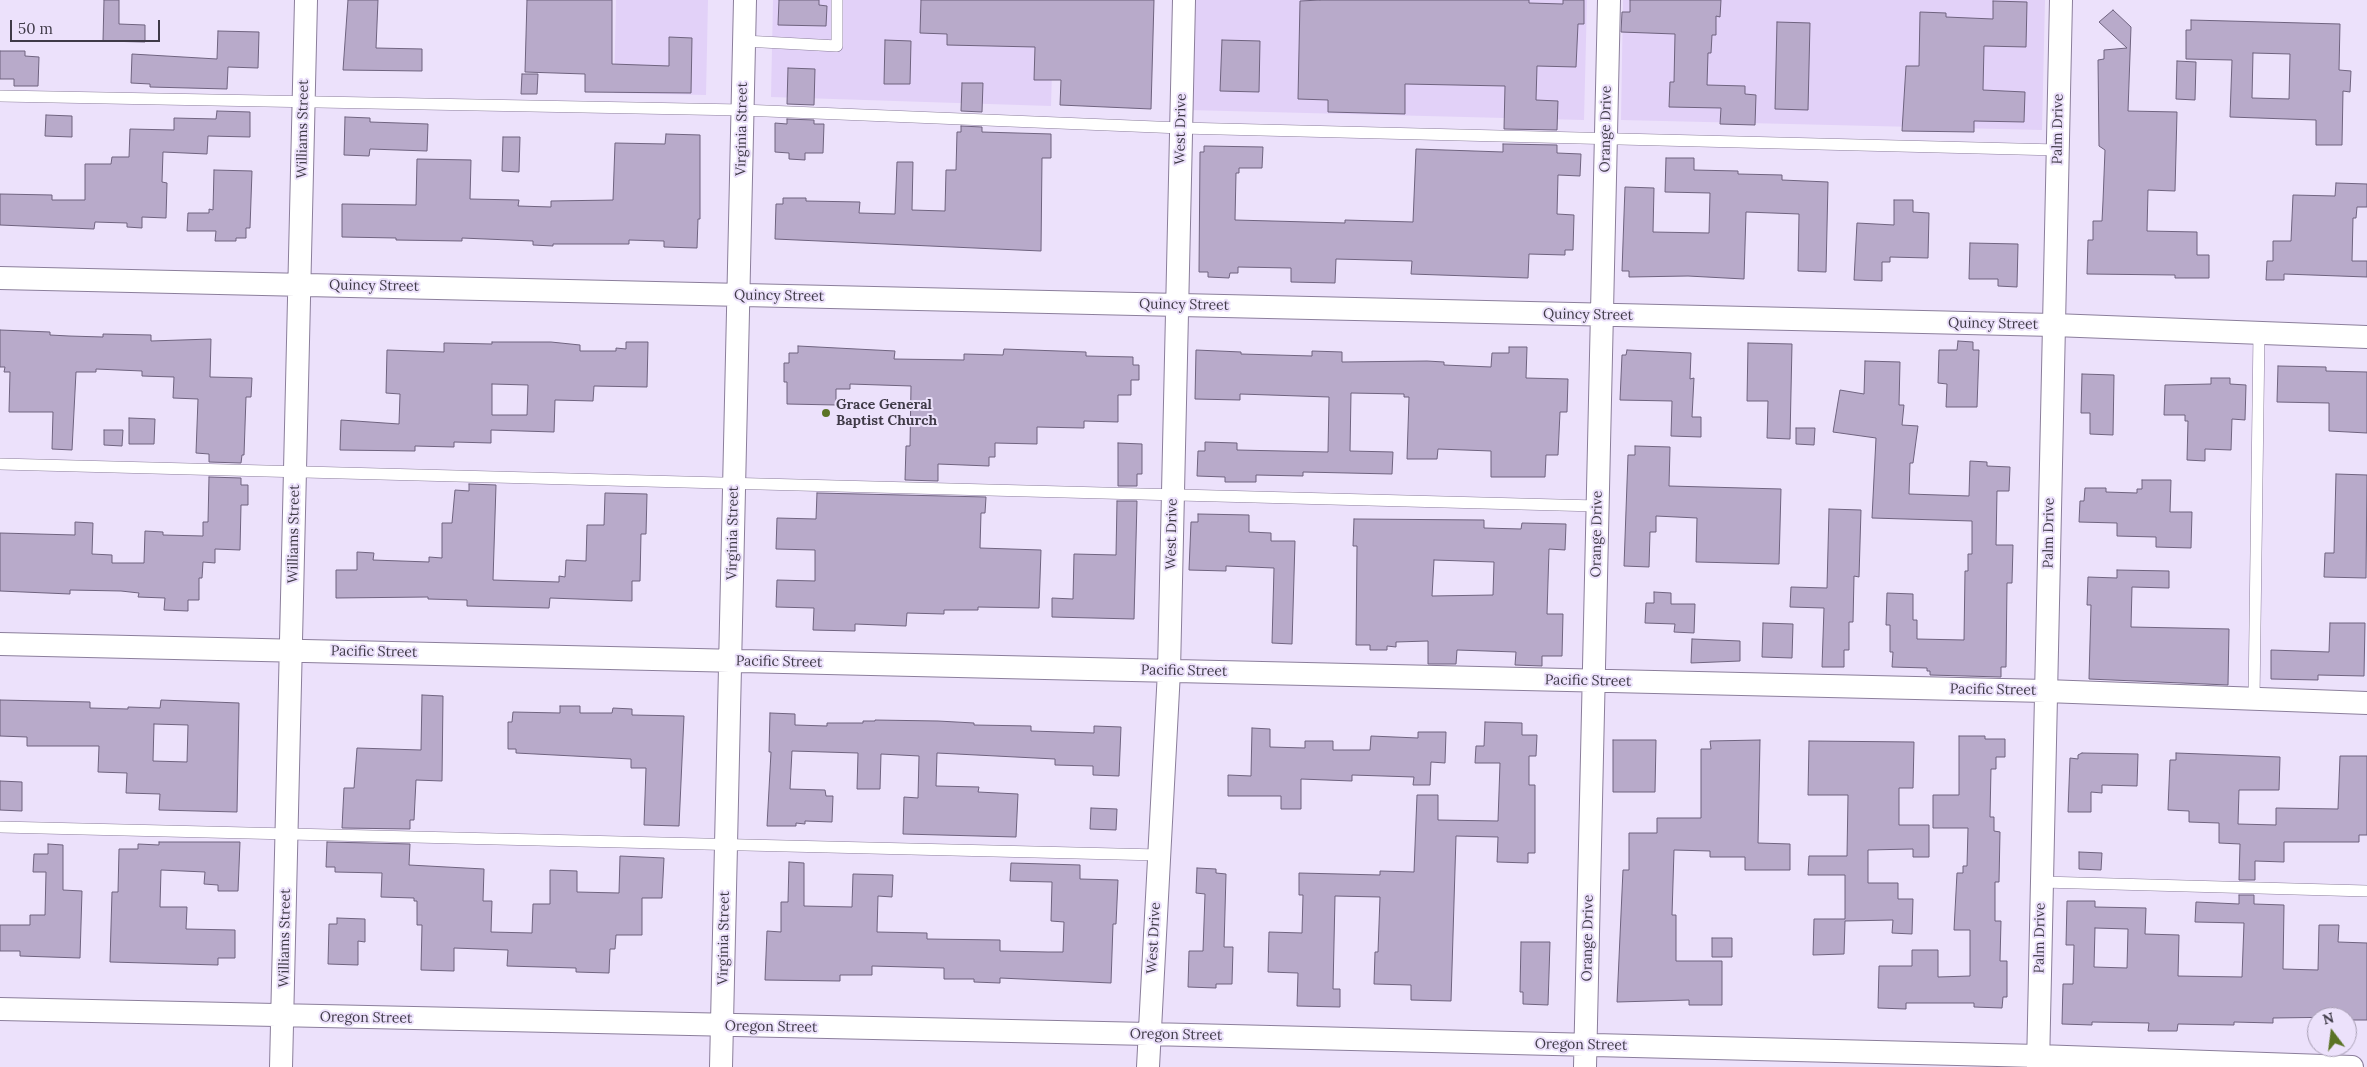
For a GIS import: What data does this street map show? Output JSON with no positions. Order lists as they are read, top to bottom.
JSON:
{
  "streets": {
    "street": [
      "Williams Street",
      "Virginia Street",
      "West Drive",
      "Orange Drive",
      "Palm Drive",
      "Quincy Street",
      "Pacific Street",
      "Oregon Street"
    ]
  },
  "crossings": [
    ["Williams Street", "Quincy Street"],
    ["Williams Street", "Pacific Street"],
    ["Williams Street", "Oregon Street"],
    ["Virginia Street", "Quincy Street"],
    ["Virginia Street", "Pacific Street"],
    ["Virginia Street", "Oregon Street"],
    ["West Drive", "Quincy Street"],
    ["West Drive", "Pacific Street"],
    ["West Drive", "Oregon Street"],
    ["Orange Drive", "Quincy Street"],
    ["Orange Drive", "Pacific Street"],
    ["Orange Drive", "Oregon Street"],
    ["Palm Drive", "Quincy Street"],
    ["Palm Drive", "Pacific Street"],
    ["Palm Drive", "Oregon Street"]
  ],
  "places": ["Grace General Baptist Church"],
  "scale_bar": "50 m",
  "north": "top"
}
